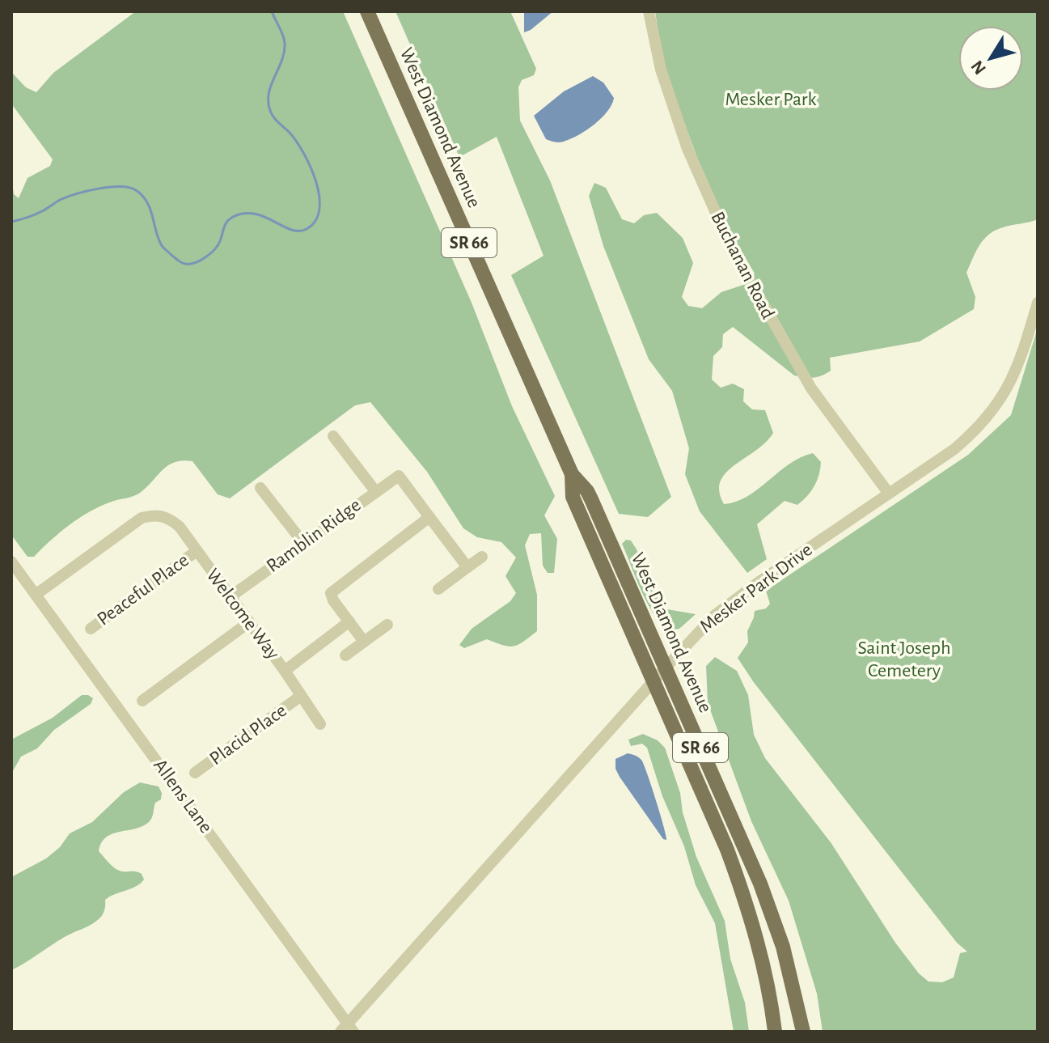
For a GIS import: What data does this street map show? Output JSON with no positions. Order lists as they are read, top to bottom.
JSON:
{
  "streets": {
    "main road": ["West Diamond Avenue", "SR 66"],
    "street": [
      "Buchanan Road",
      "Ramblin Ridge",
      "Mesker Park Drive",
      "Peaceful Place",
      "Welcome Way",
      "Placid Place",
      "Allens Lane"
    ]
  },
  "crossings": [
    ["West Diamond Avenue", "Mesker Park Drive"],
    ["Buchanan Road", "Mesker Park Drive"],
    ["Ramblin Ridge", "Welcome Way"],
    ["Mesker Park Drive", "Allens Lane"],
    ["Peaceful Place", "Welcome Way"],
    ["Welcome Way", "Placid Place"],
    ["Welcome Way", "Allens Lane"]
  ],
  "parks": ["Mesker Park", "Saint Joseph Cemetery"],
  "north": "bottom left"
}
